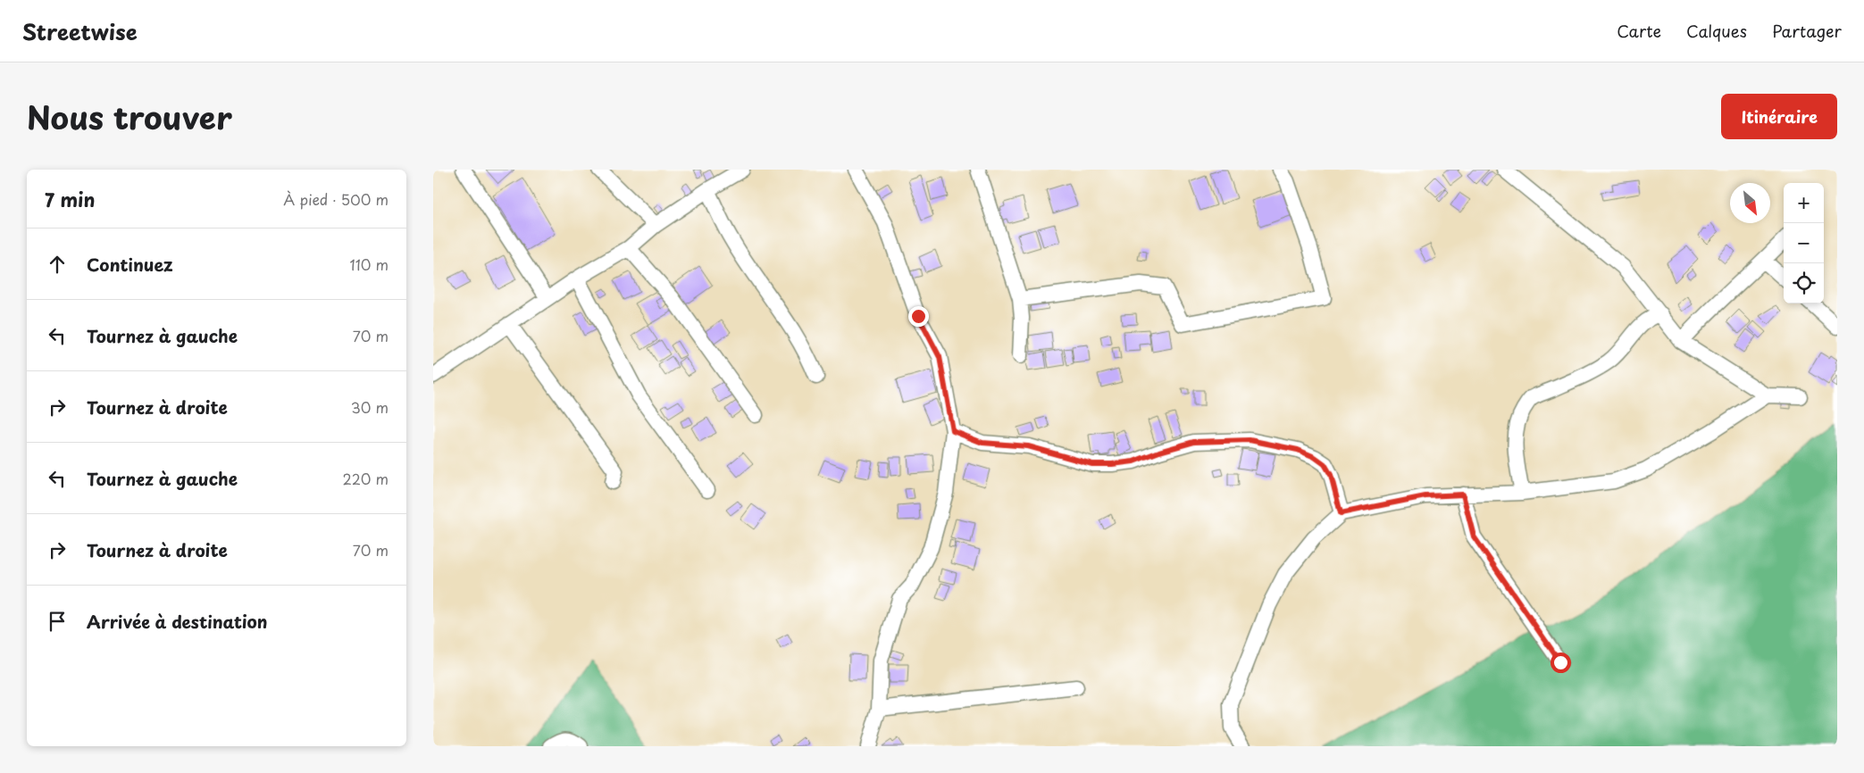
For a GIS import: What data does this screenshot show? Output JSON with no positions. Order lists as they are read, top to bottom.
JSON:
{
  "north": "bottom right",
  "page": {
    "header": "Streetwise",
    "nav": ["Carte", "Calques", "Partager"],
    "title": "Nous trouver",
    "buttons": "Itinéraire",
    "heading": ["7 min", "À pied · 500 m"],
    "map_buttons": ["+", "−"],
    "list": [
      ["Continuez", "110 m"],
      ["Tournez à gauche", "70 m"],
      ["Tournez à droite", "30 m"],
      ["Tournez à gauche", "220 m"],
      ["Tournez à droite", "70 m"],
      "Arrivée à destination"
    ]
  }
}
